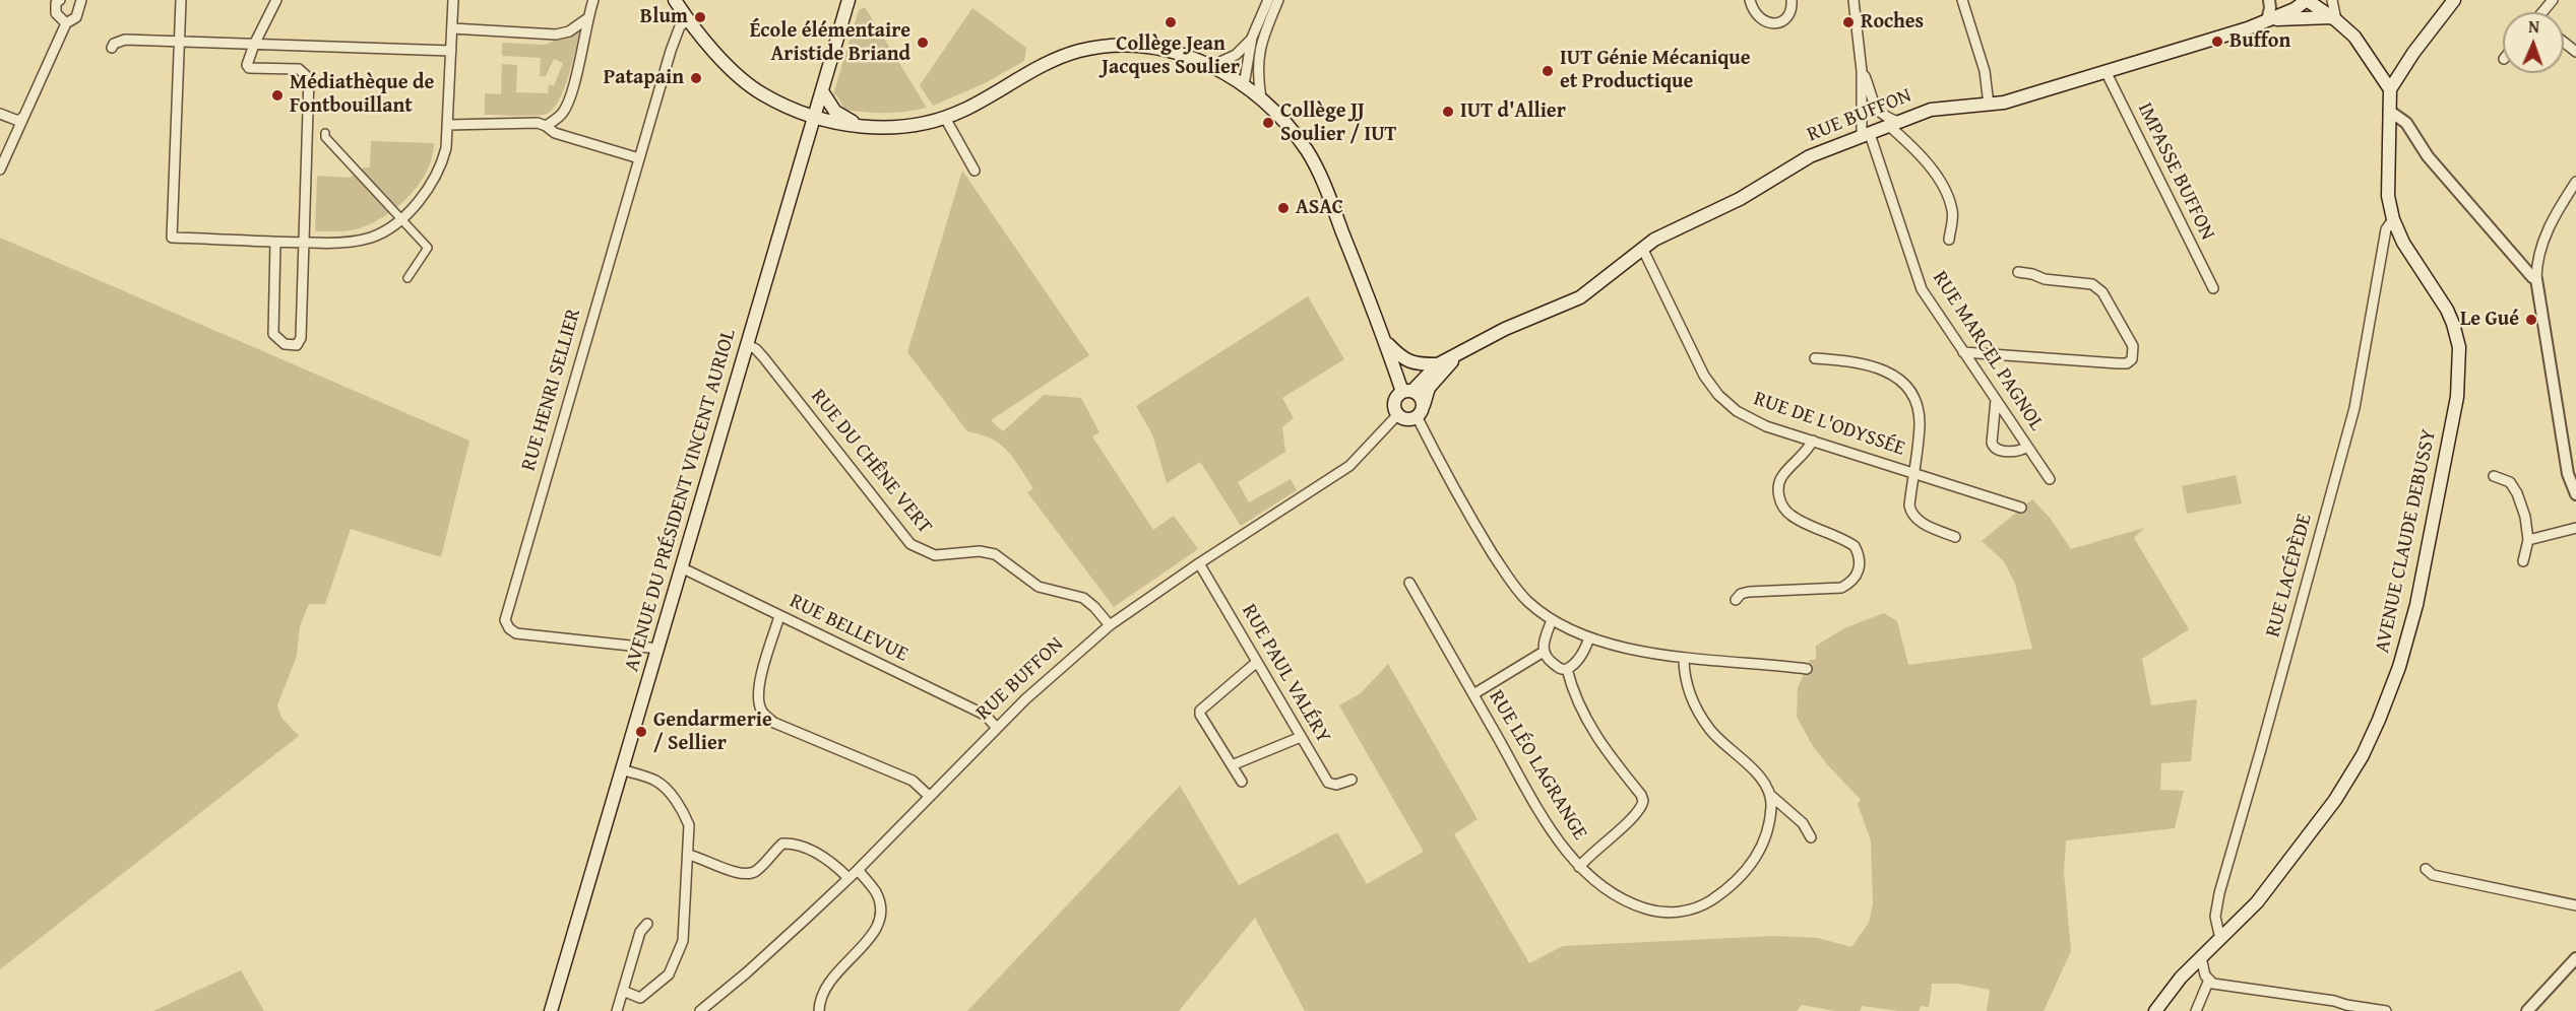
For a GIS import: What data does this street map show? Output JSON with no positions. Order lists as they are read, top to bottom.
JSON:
{
  "streets": {
    "main road": ["RUE BUFFON", "AVENUE DU PRÉSIDENT VINCENT AURIOL", "AVENUE CLAUDE DEBUSSY"],
    "street": [
      "IMPASSE BUFFON",
      "RUE MARCEL PAGNOL",
      "RUE HENRI SELLIER",
      "RUE DE L'ODYSSÉE",
      "RUE DU CHÊNE VERT",
      "RUE LACÉPÈDE",
      "RUE BELLEVUE",
      "RUE PAUL VALÉRY",
      "RUE LÉO LAGRANGE"
    ]
  },
  "crossings": [
    ["RUE BUFFON", "IMPASSE BUFFON"],
    ["RUE BUFFON", "RUE MARCEL PAGNOL"],
    ["RUE BUFFON", "RUE DE L'ODYSSÉE"],
    ["RUE BUFFON", "RUE DU CHÊNE VERT"],
    ["RUE BUFFON", "RUE BELLEVUE"],
    ["RUE BUFFON", "RUE PAUL VALÉRY"],
    ["RUE HENRI SELLIER", "AVENUE DU PRÉSIDENT VINCENT AURIOL"],
    ["RUE DU CHÊNE VERT", "AVENUE DU PRÉSIDENT VINCENT AURIOL"],
    ["AVENUE DU PRÉSIDENT VINCENT AURIOL", "RUE BELLEVUE"],
    ["AVENUE CLAUDE DEBUSSY", "RUE LACÉPÈDE"]
  ],
  "places": [
    "Blum",
    "Collège Jean Jacques Soulier",
    "Roches",
    "Buffon",
    "École élémentaire Aristide Briand",
    "IUT Génie Mécanique et Productique",
    "Patapain",
    "Médiathèque de Fontbouillant",
    "IUT d'Allier",
    "Collège JJ Soulier / IUT",
    "ASAC",
    "Le Gué",
    "Gendarmerie / Sellier"
  ],
  "north": "top"
}
